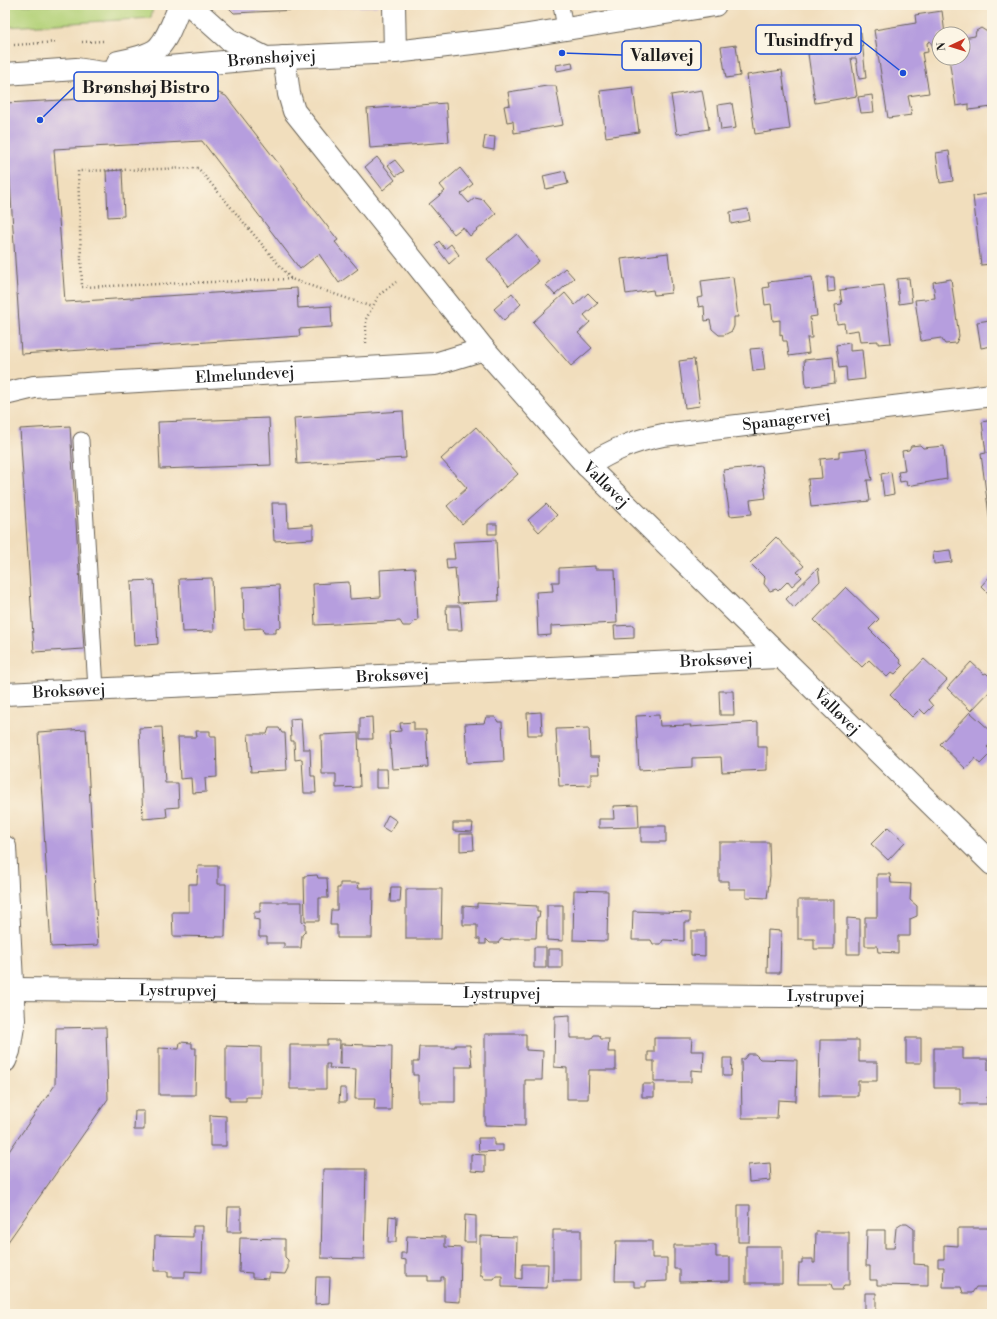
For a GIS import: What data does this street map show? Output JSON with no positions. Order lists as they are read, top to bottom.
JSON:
{
  "streets": {
    "street": [
      "Brønshøjvej",
      "Elmelundevej",
      "Spanagervej",
      "Valløvej",
      "Broksøvej",
      "Lystrupvej"
    ]
  },
  "crossings": [
    ["Brønshøjvej", "Valløvej"],
    ["Elmelundevej", "Valløvej"],
    ["Spanagervej", "Valløvej"],
    ["Valløvej", "Broksøvej"]
  ],
  "places": ["Valløvej", "Tusindfryd", "Brønshøj Bistro"],
  "north": "left"
}
